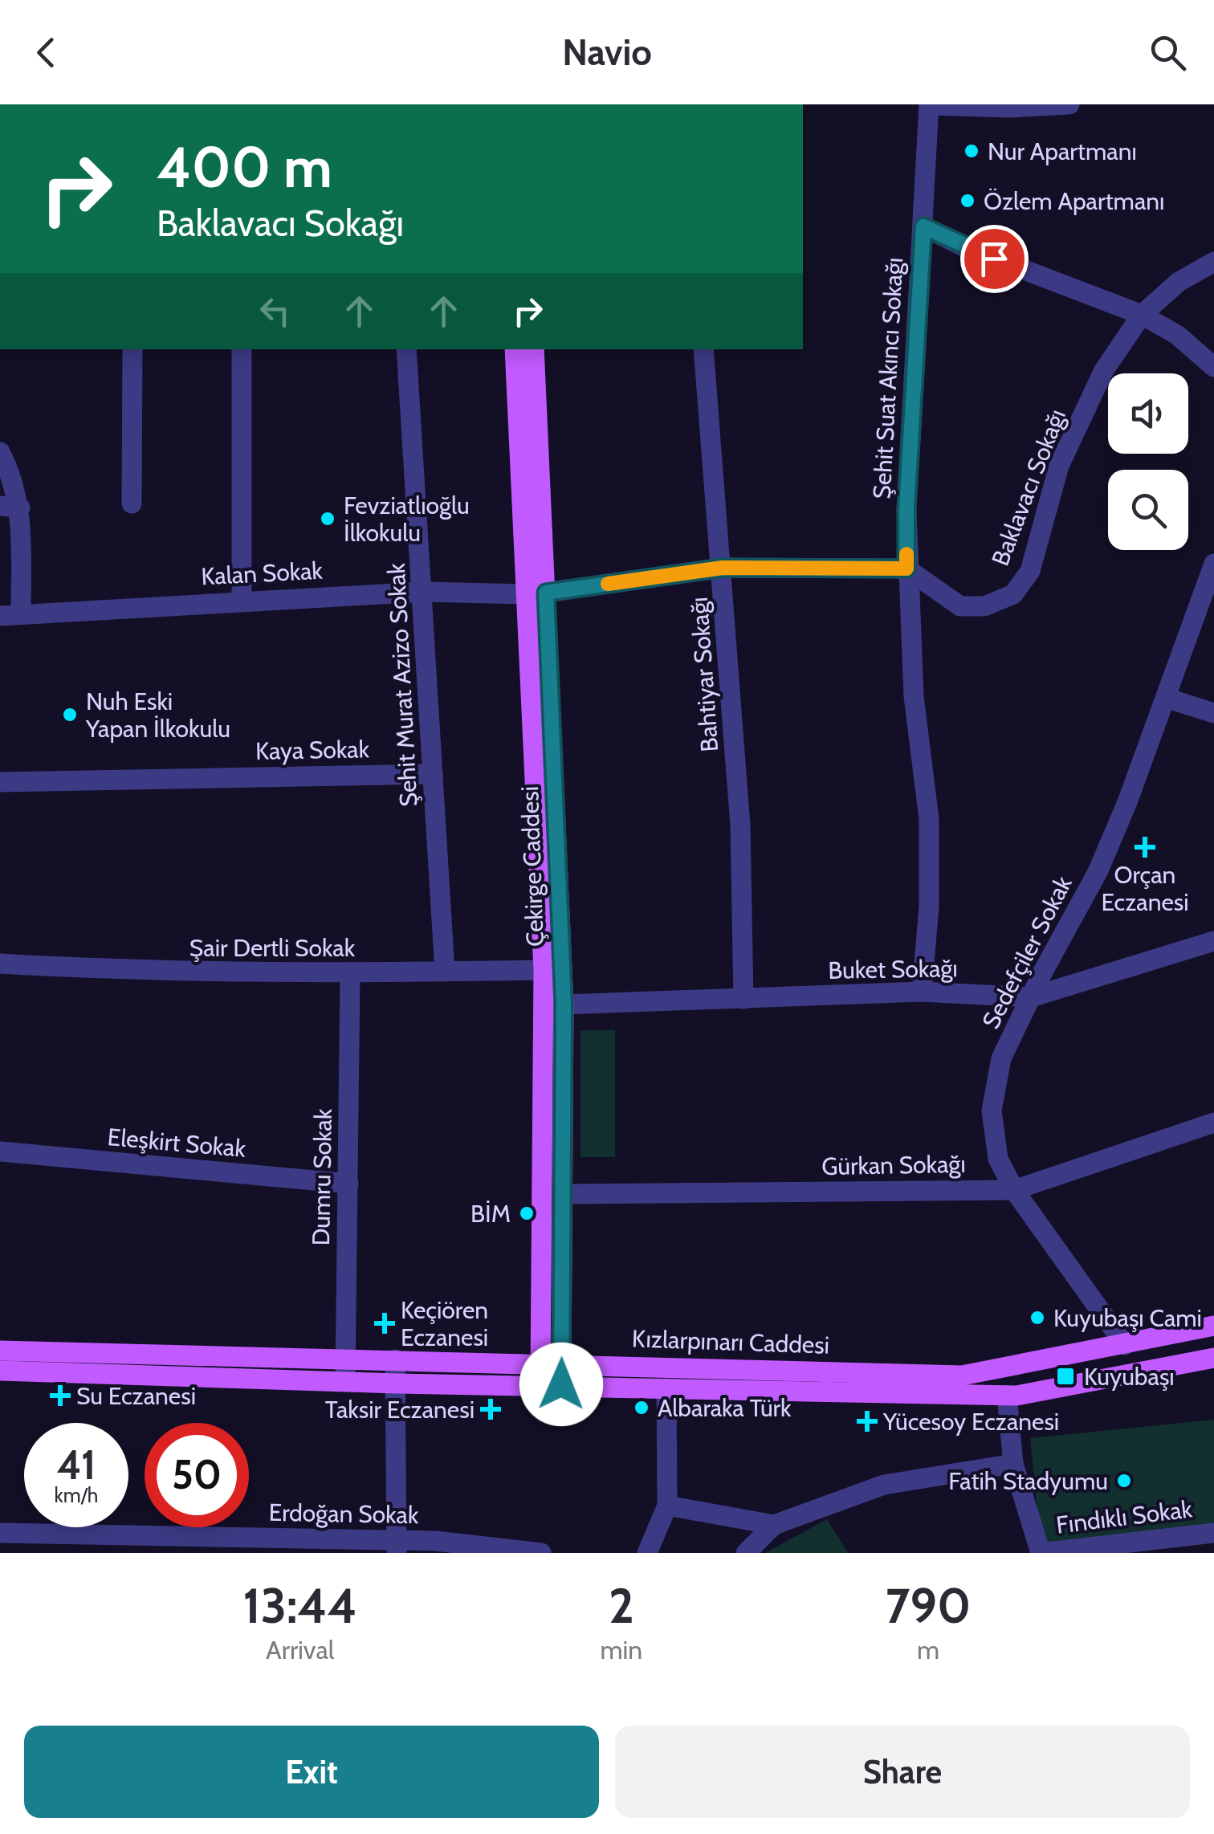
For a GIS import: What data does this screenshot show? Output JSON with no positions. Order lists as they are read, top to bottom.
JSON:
{
  "streets": {
    "main road": ["Çekirge Caddesi", "Kızlarpınarı Caddesi"],
    "street": [
      "Şehit Suat Akıncı Sokağı",
      "Baklavacı Sokağı",
      "Kalan Sokak",
      "Bahtiyar Sokağı",
      "Şehit Murat Azizo Sokak",
      "Kaya Sokak",
      "Şair Dertli Sokak",
      "Sedefçiler Sokak",
      "Buket Sokağı",
      "Eleşkirt Sokak",
      "Gürkan Sokağı",
      "Dumru Sokak",
      "Erdoğan Sokak",
      "Fındıklı Sokak"
    ]
  },
  "crossings": [
    ["Şehit Suat Akıncı Sokağı", "Baklavacı Sokağı"],
    ["Şehit Suat Akıncı Sokağı", "Buket Sokağı"],
    ["Kalan Sokak", "Şehit Murat Azizo Sokak"],
    ["Kalan Sokak", "Çekirge Caddesi"],
    ["Bahtiyar Sokağı", "Buket Sokağı"],
    ["Şehit Murat Azizo Sokak", "Kaya Sokak"],
    ["Şehit Murat Azizo Sokak", "Şair Dertli Sokak"],
    ["Çekirge Caddesi", "Şair Dertli Sokak"],
    ["Çekirge Caddesi", "Buket Sokağı"],
    ["Çekirge Caddesi", "Gürkan Sokağı"],
    ["Çekirge Caddesi", "Kızlarpınarı Caddesi"],
    ["Şair Dertli Sokak", "Dumru Sokak"],
    ["Sedefçiler Sokak", "Buket Sokağı"],
    ["Sedefçiler Sokak", "Gürkan Sokağı"],
    ["Sedefçiler Sokak", "Kızlarpınarı Caddesi"],
    ["Eleşkirt Sokak", "Dumru Sokak"],
    ["Dumru Sokak", "Kızlarpınarı Caddesi"]
  ],
  "places": {
    "other": [
      "Nur Apartmanı",
      "Özlem Apartmanı",
      "Fevziatlıoğlu İlkokulu",
      "Nuh Eski Yapan İlkokulu",
      "BİM",
      "Kuyubaşı Cami",
      "Albaraka Türk",
      "Fatih Stadyumu"
    ],
    "health": [
      "Orçan Eczanesi",
      "Keçiören Eczanesi",
      "Su Eczanesi",
      "Taksir Eczanesi",
      "Yücesoy Eczanesi"
    ],
    "transit": ["Kuyubaşı"]
  },
  "page": {
    "header": "Navio",
    "turn": ["400 m", "Baklavacı Sokağı"],
    "speed": "41 km/h",
    "limit": "50",
    "eta": [
      "13:44",
      "Arrival",
      "2",
      "min",
      "790",
      "m"
    ],
    "buttons": ["Exit", "Share"]
  }
}
